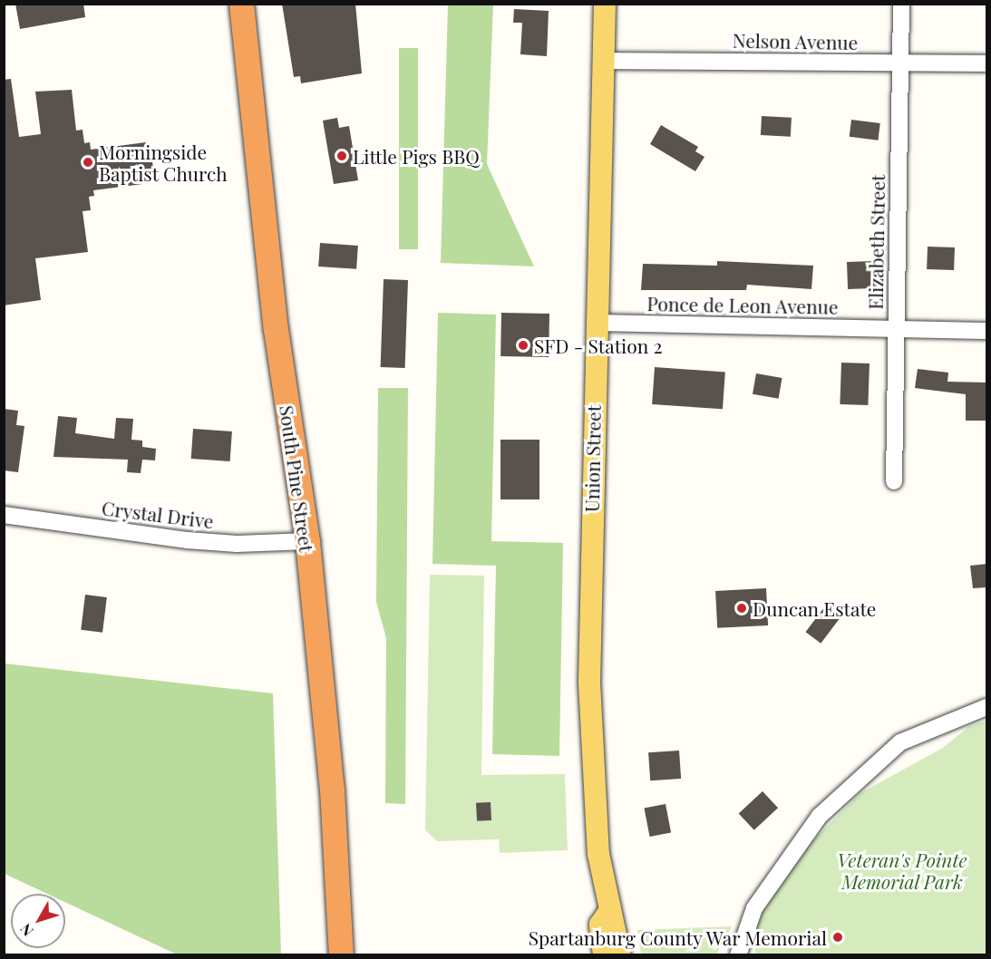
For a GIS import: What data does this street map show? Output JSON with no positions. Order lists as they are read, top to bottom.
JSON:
{
  "streets": {
    "highway": ["South Pine Street"],
    "main road": ["Union Street"],
    "street": [
      "Nelson Avenue",
      "Elizabeth Street",
      "Ponce de Leon Avenue",
      "Crystal Drive"
    ]
  },
  "crossings": [
    ["Nelson Avenue", "Elizabeth Street"],
    ["Nelson Avenue", "Union Street"],
    ["Elizabeth Street", "Ponce de Leon Avenue"],
    ["Ponce de Leon Avenue", "Union Street"],
    ["South Pine Street", "Crystal Drive"]
  ],
  "parks": ["Veteran's Pointe Memorial Park"],
  "places": [
    "Little Pigs BBQ",
    "Morningside Baptist Church",
    "SFD - Station 2",
    "Duncan Estate",
    "Spartanburg County War Memorial"
  ],
  "north": "bottom left"
}
